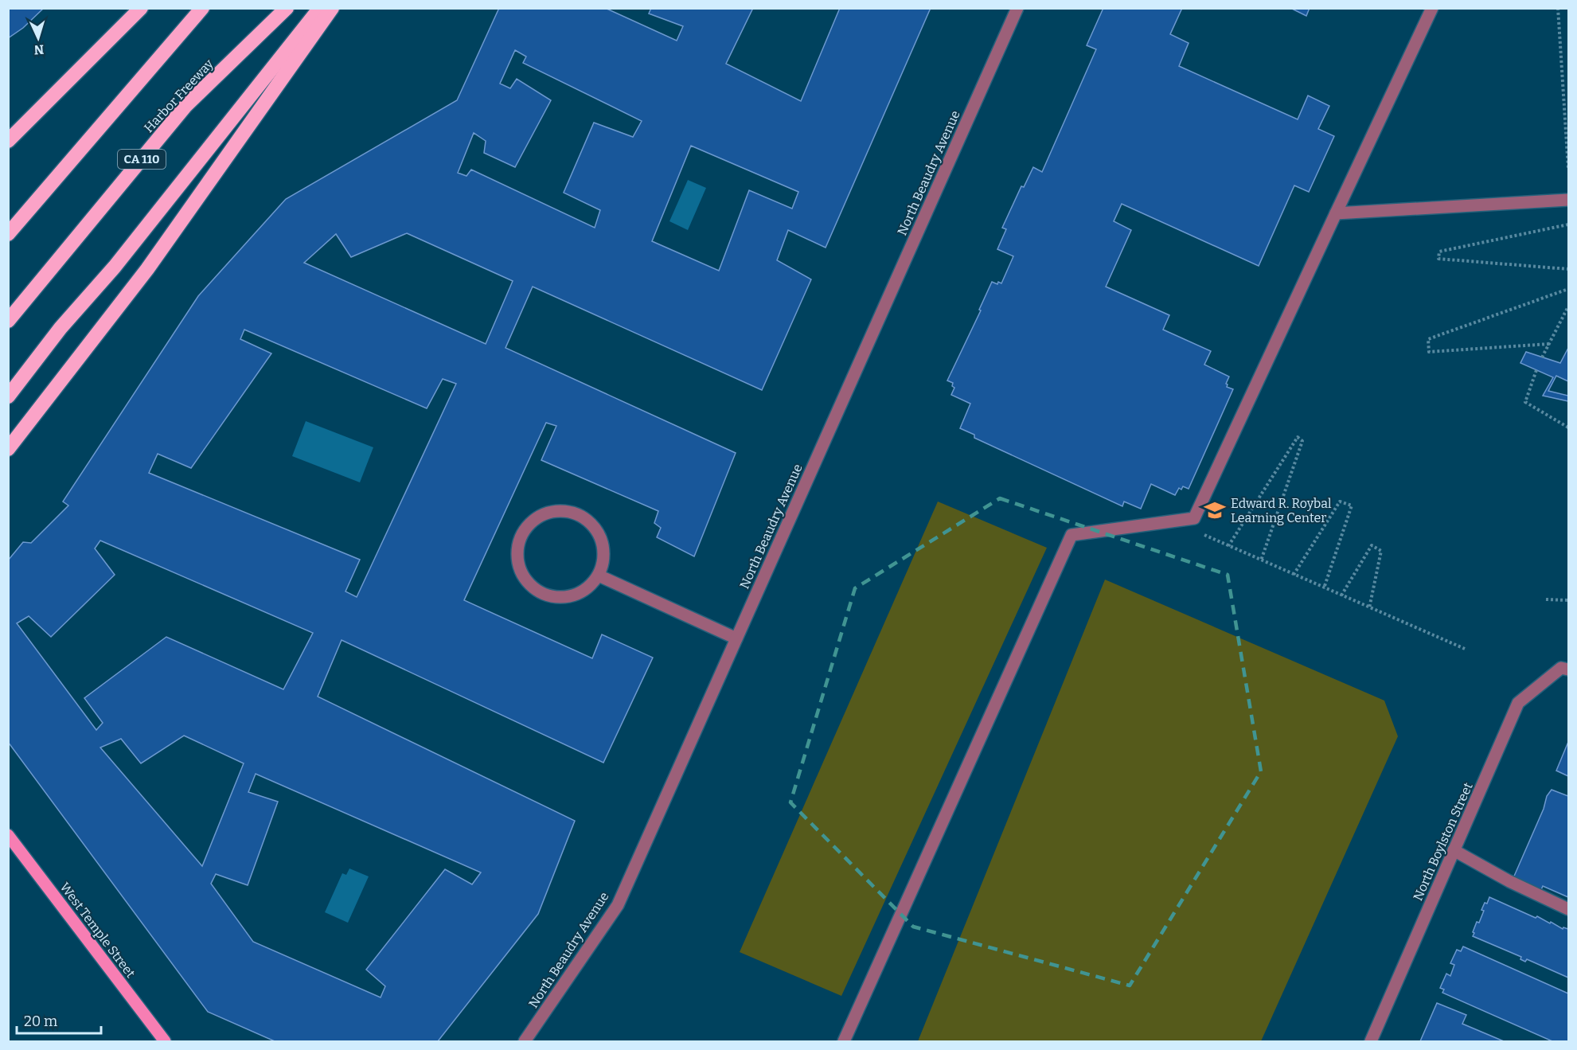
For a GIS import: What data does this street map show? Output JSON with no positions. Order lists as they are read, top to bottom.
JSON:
{
  "streets": {
    "highway": ["Harbor Freeway", "CA 110"],
    "main road": ["West Temple Street"],
    "street": ["North Beaudry Avenue", "North Boylston Street"]
  },
  "places": {
    "school or university": ["Edward R. Roybal Learning Center"]
  },
  "scale_bar": "20 m",
  "north": "bottom"
}
